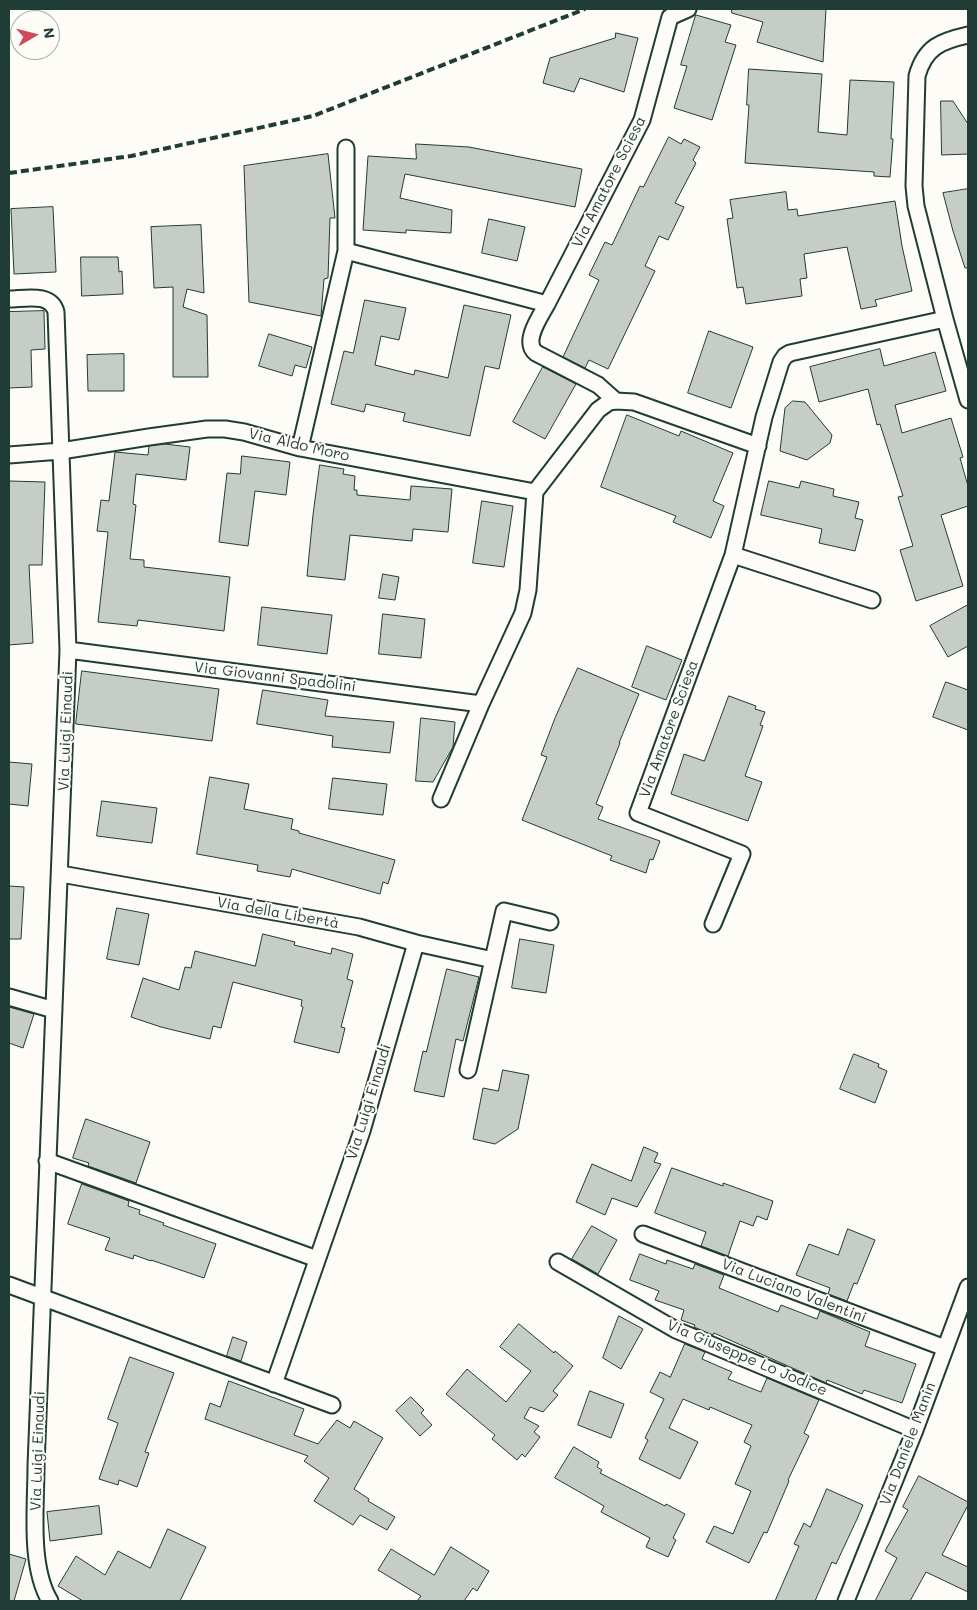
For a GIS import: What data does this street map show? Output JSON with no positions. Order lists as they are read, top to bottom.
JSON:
{
  "streets": {
    "street": [
      "Via Amatore Sciesa",
      "Via Aldo Moro",
      "Via Giovanni Spadolini",
      "Via Luigi Einaudi",
      "Via della Libertà",
      "Via Luciano Valentini",
      "Via Giuseppe Lo Jodice",
      "Via Daniele Manin"
    ]
  },
  "crossings": [
    ["Via Aldo Moro", "Via Luigi Einaudi"],
    ["Via Giovanni Spadolini", "Via Luigi Einaudi"],
    ["Via Luigi Einaudi", "Via della Libertà"],
    ["Via Luciano Valentini", "Via Daniele Manin"],
    ["Via Giuseppe Lo Jodice", "Via Daniele Manin"]
  ],
  "north": "right"
}
